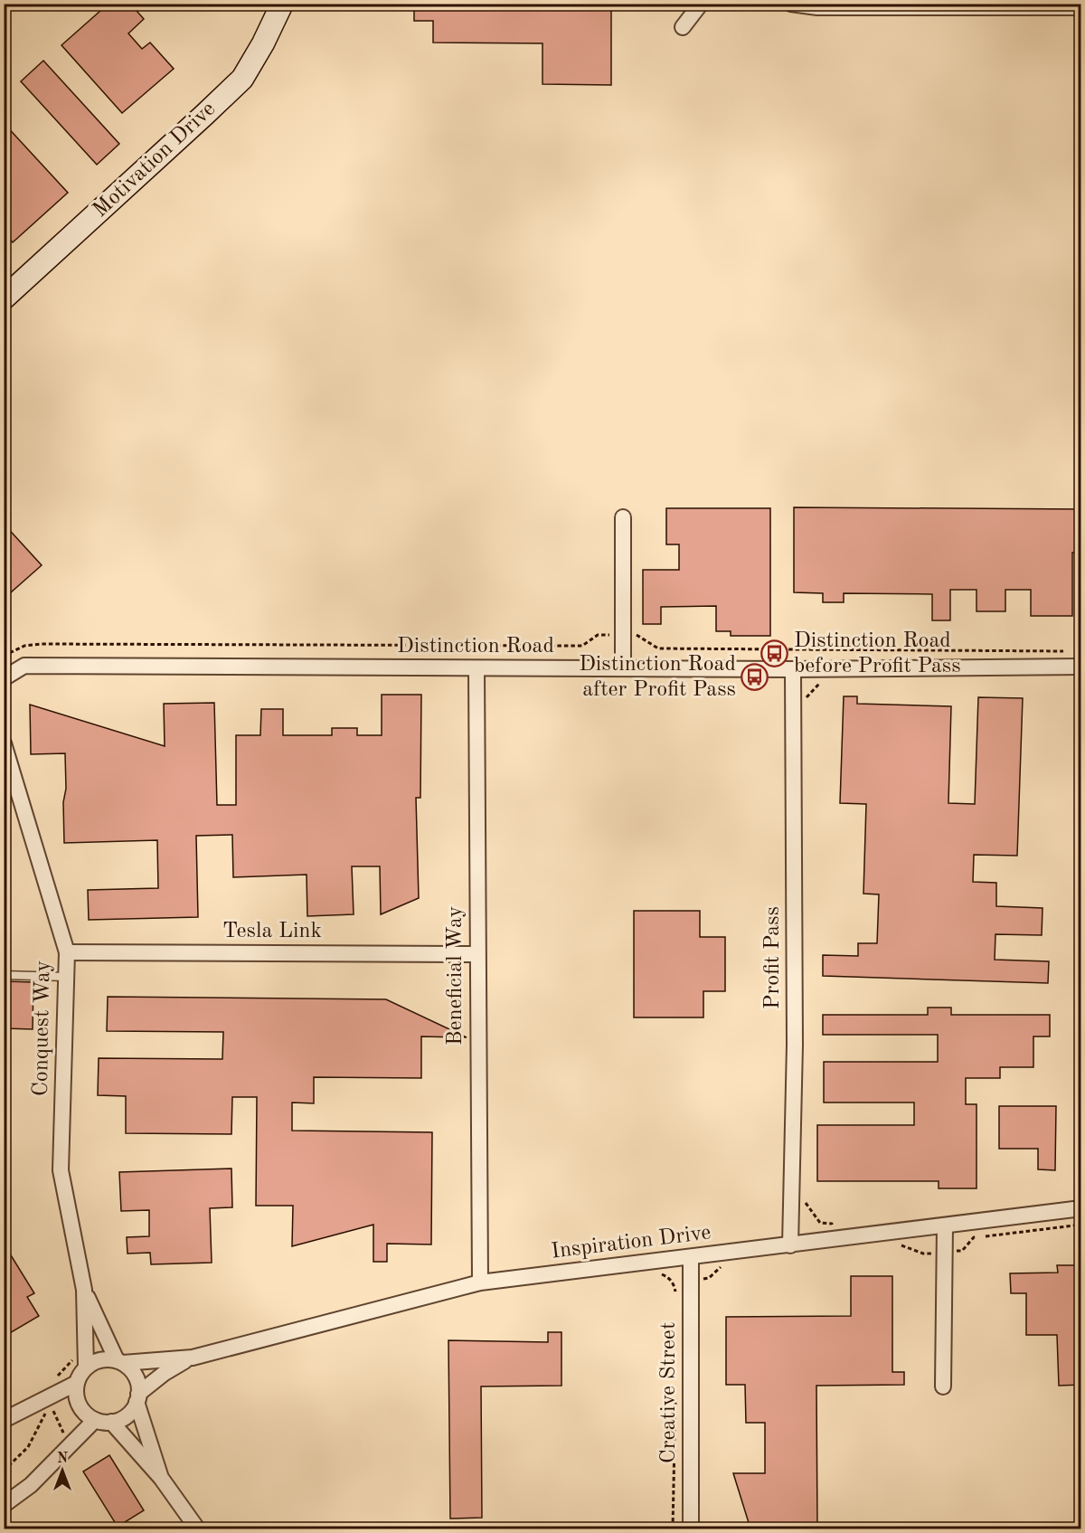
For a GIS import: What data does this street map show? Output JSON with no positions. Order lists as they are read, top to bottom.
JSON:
{
  "streets": {
    "street": [
      "Motivation Drive",
      "Distinction Road",
      "Tesla Link",
      "Profit Pass",
      "Beneficial Way",
      "Conquest Way",
      "Inspiration Drive",
      "Creative Street"
    ]
  },
  "crossings": [
    ["Distinction Road", "Profit Pass"],
    ["Distinction Road", "Beneficial Way"],
    ["Tesla Link", "Beneficial Way"],
    ["Tesla Link", "Conquest Way"],
    ["Profit Pass", "Inspiration Drive"],
    ["Beneficial Way", "Inspiration Drive"],
    ["Conquest Way", "Inspiration Drive"],
    ["Inspiration Drive", "Creative Street"]
  ],
  "places": {
    "bus stop": ["Distinction Road before Profit Pass", "Distinction Road after Profit Pass"]
  },
  "north": "top"
}
